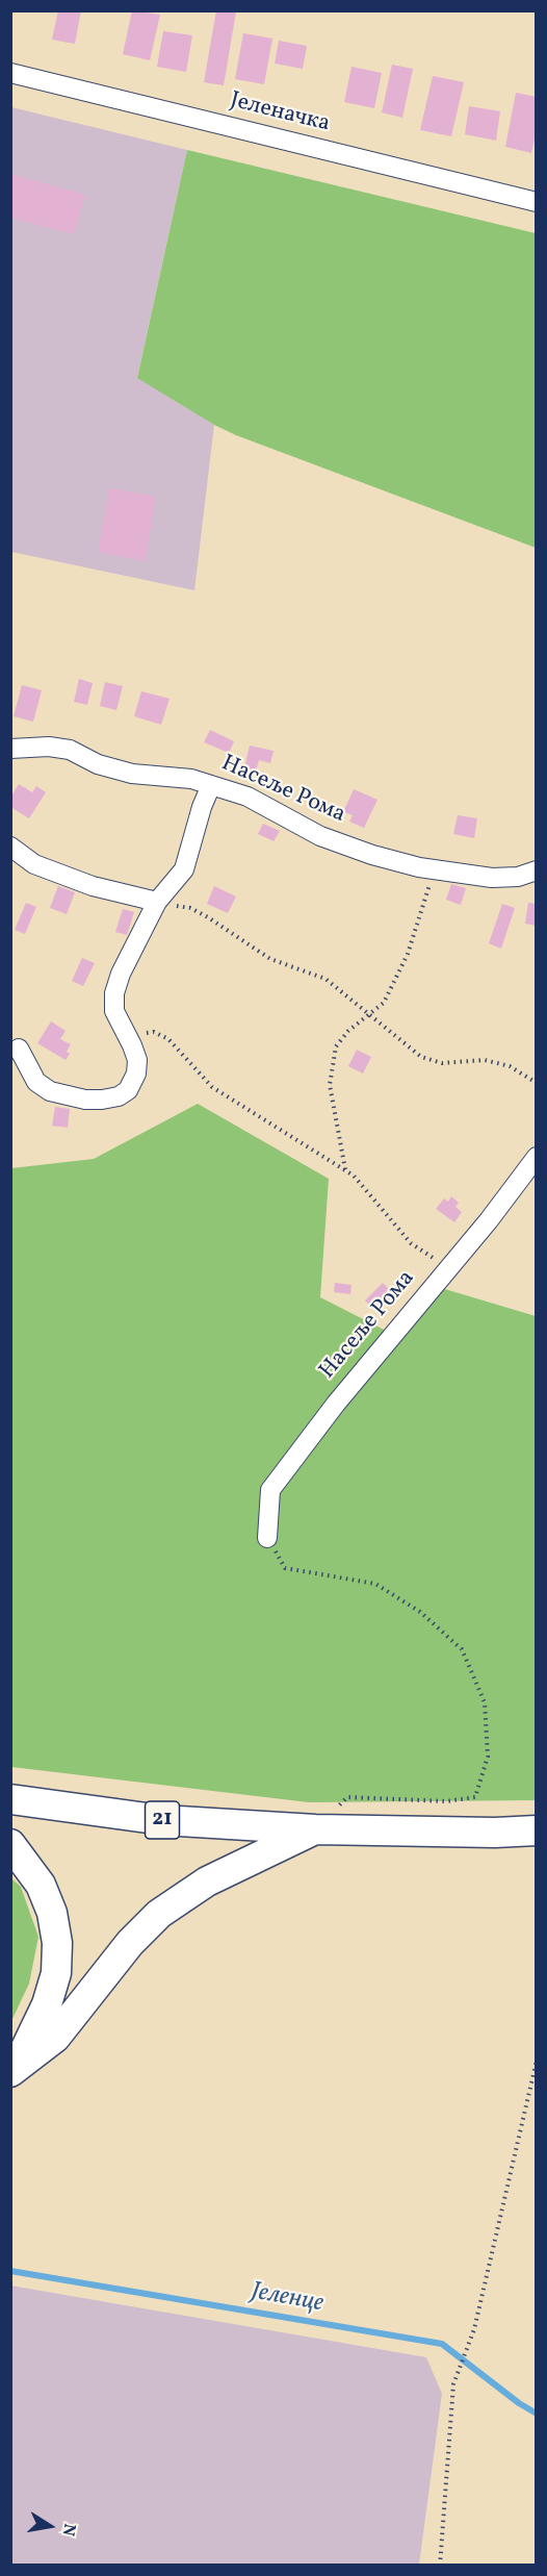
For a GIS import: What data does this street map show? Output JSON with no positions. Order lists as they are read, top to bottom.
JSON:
{
  "streets": {
    "main road": ["21"],
    "street": ["Јеленачка", "Насеље Рома"]
  },
  "water": ["Јеленце"],
  "north": "right"
}
